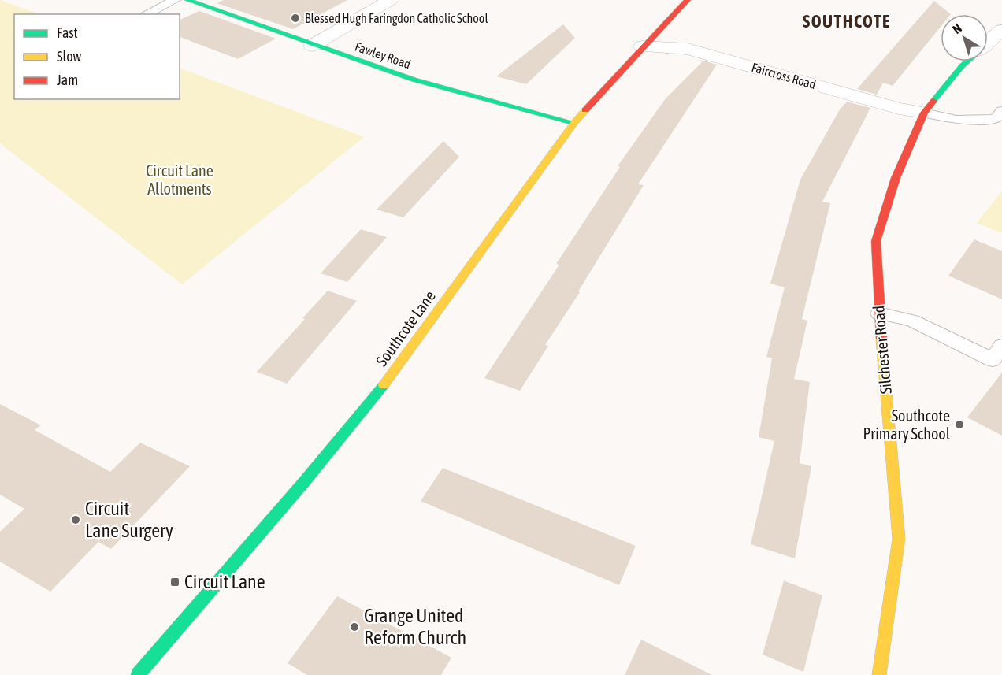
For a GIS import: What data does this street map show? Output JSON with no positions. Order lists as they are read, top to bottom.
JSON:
{
  "streets": {
    "street": [
      "Fawley Road",
      "Faircross Road",
      "Southcote Lane",
      "Silchester Road"
    ]
  },
  "crossings": [
    ["Fawley Road", "Southcote Lane"],
    ["Faircross Road", "Southcote Lane"],
    ["Faircross Road", "Silchester Road"]
  ],
  "districts": ["SOUTHCOTE"],
  "parks": ["Circuit Lane Allotments"],
  "places": {
    "other": [
      "Blessed Hugh Faringdon Catholic School",
      "Southcote Primary School",
      "Circuit Lane Surgery",
      "Grange United Reform Church"
    ],
    "transit": ["Circuit Lane"]
  },
  "legend": ["Fast", "Slow", "Jam"],
  "north": "top left"
}
